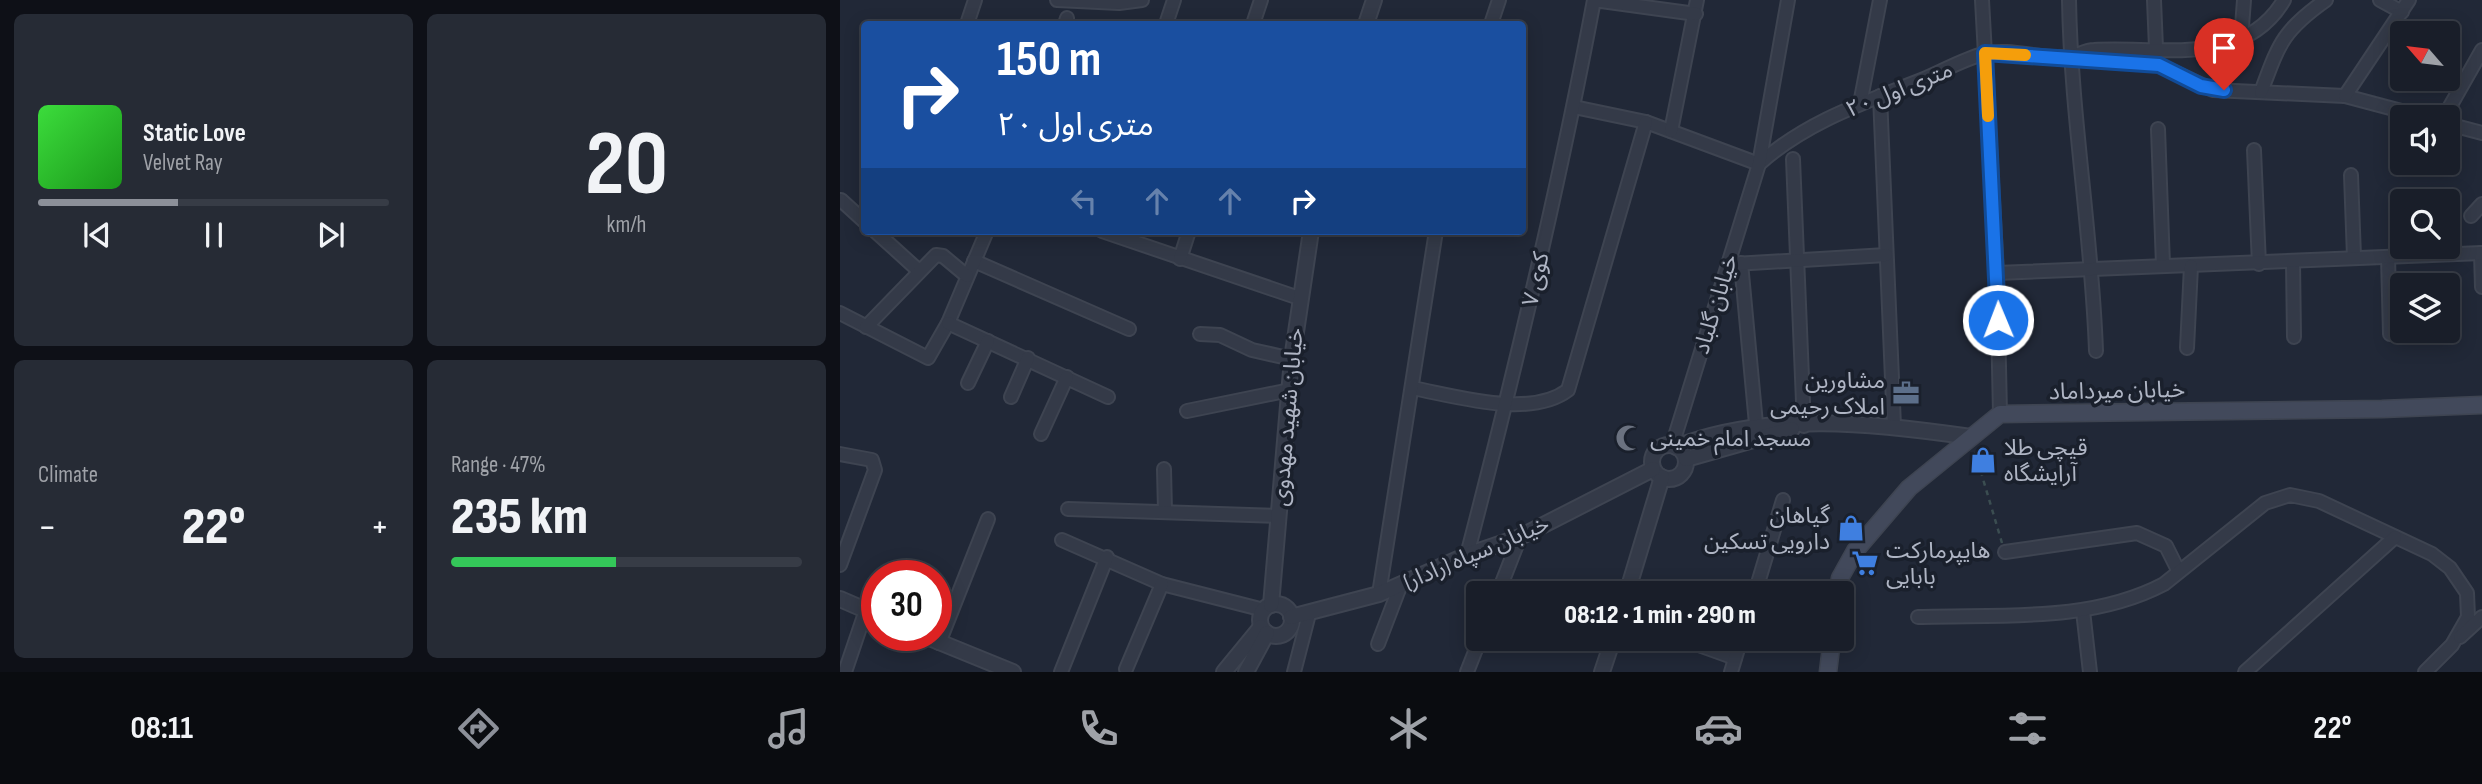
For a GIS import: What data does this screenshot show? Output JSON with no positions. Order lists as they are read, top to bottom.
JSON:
{
  "streets": {
    "main road": ["خیابان میرداماد"],
    "street": [
      "۲۰ متری اول",
      "کوی ۷",
      "خیابان گلباد",
      "خیابان شهید مهدوی",
      "خیابان سپاه (رادار)"
    ]
  },
  "crossings": [
    ["۲۰ متری اول", "خیابان گلباد"],
    ["کوی ۷", "خیابان سپاه (رادار)"],
    ["خیابان گلباد", "خیابان سپاه (رادار)"],
    ["خیابان شهید مهدوی", "خیابان سپاه (رادار)"]
  ],
  "places": {
    "office": ["مشاورین املاک رحیمی"],
    "mosque": ["مسجد امام خمینی"],
    "shop": ["قیچی طلا آرایشگاه", "گیاهان دارویی تسکین"],
    "supermarket": ["هایپرمارکت بابایی"]
  },
  "north": "top left",
  "page": {
    "tile": [
      ["20", "km/h"],
      "Climate",
      ["Range · 47%", "235 km"]
    ],
    "turn": ["150 m", "۲۰ متری اول"],
    "song": ["Static Love", "Velvet Ray"],
    "heat": ["−", "22°", "+"],
    "limit": "30",
    "trip": "08:12 · 1 min · 290 m",
    "tabs": ["08:11", "22°"]
  }
}
